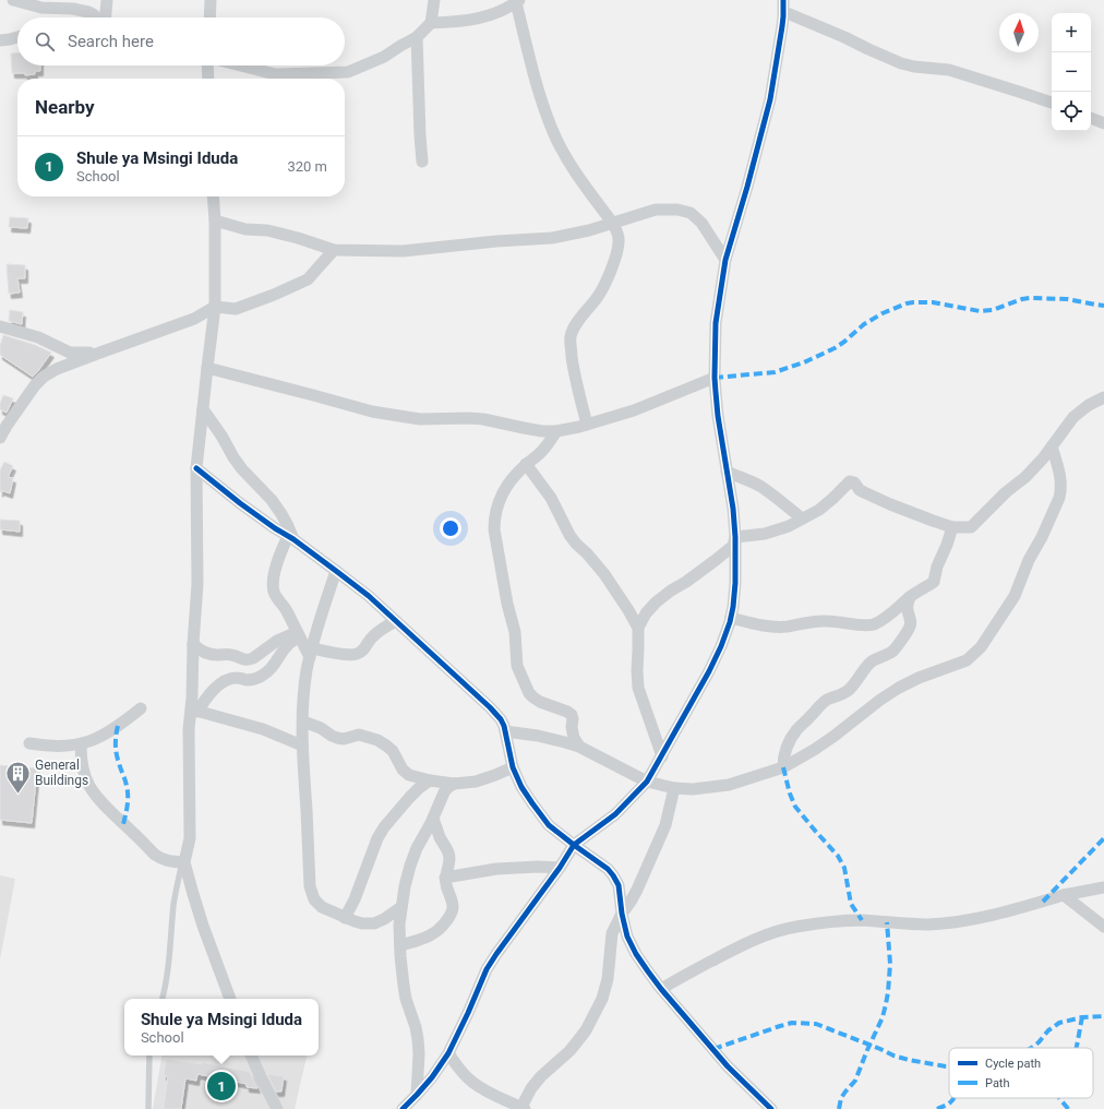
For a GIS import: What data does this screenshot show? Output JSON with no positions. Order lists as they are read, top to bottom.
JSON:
{
  "places": {
    "building": ["General Buildings"]
  },
  "legend": ["Cycle path", "Path"],
  "north": "top",
  "page": {
    "map_buttons": ["+", "−"],
    "search": "Search here",
    "heading": "Nearby",
    "list": [
      {
        "mark": "1",
        "name": "Shule ya Msingi Iduda",
        "note": "School",
        "value": "320 m"
      }
    ],
    "popup": ["Shule ya Msingi Iduda", "School"],
    "pins": "1"
  }
}
